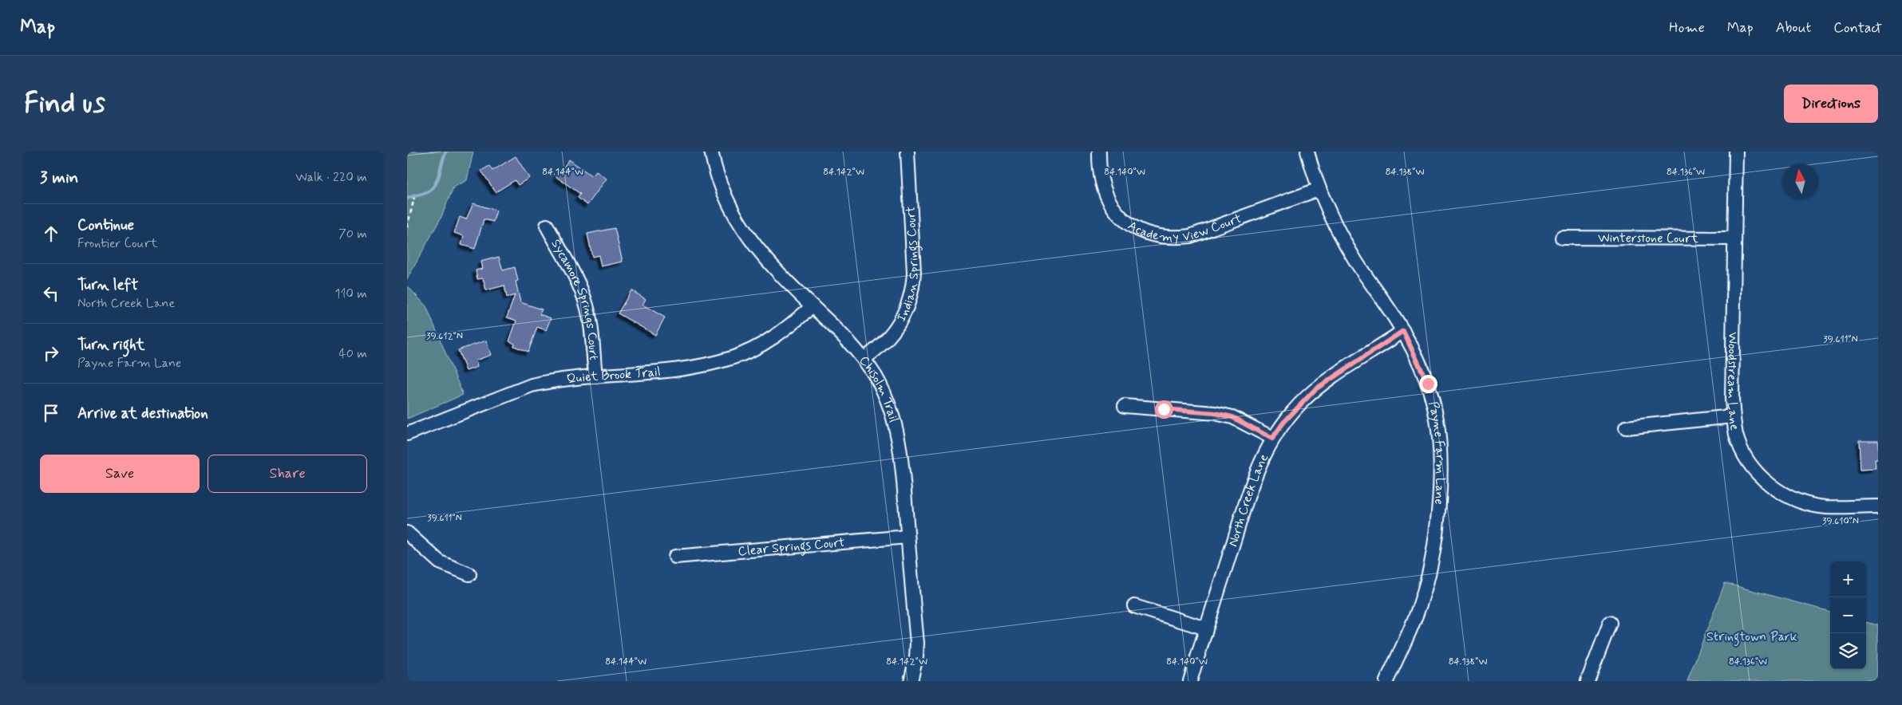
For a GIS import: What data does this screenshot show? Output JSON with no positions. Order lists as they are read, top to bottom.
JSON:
{
  "streets": {
    "street": [
      "Academy View Court",
      "Winterstone Court",
      "Indian Springs Court",
      "Sycamore Springs Court",
      "Quiet Brook Trail",
      "Woodstream Lane",
      "Chisolm Trail",
      "Payne Farm Lane",
      "North Creek Lane",
      "Clear Springs Court"
    ]
  },
  "crossings": [
    ["Academy View Court", "Payne Farm Lane"],
    ["Winterstone Court", "Woodstream Lane"],
    ["Indian Springs Court", "Chisolm Trail"],
    ["Sycamore Springs Court", "Quiet Brook Trail"],
    ["Quiet Brook Trail", "Chisolm Trail"],
    ["Chisolm Trail", "Clear Springs Court"],
    ["Payne Farm Lane", "North Creek Lane"]
  ],
  "parks": ["Stringtown Park"],
  "north": "top",
  "page": {
    "header": "Map",
    "nav": [
      "Home",
      "Map",
      "About",
      "Contact"
    ],
    "buttons": [
      "Directions",
      ["Save", "Share"]
    ],
    "title": "Find us",
    "heading": ["3 min", "Walk · 220 m"],
    "list": [
      ["Continue", "Frontier Court", "70 m"],
      ["Turn left", "North Creek Lane", "110 m"],
      ["Turn right", "Payne Farm Lane", "40 m"],
      "Arrive at destination"
    ],
    "map_buttons": ["+", "−"]
  },
  "coordinates": [
    "84.144°W",
    "84.142°W",
    "84.140°W",
    "84.138°W",
    "84.136°W",
    "39.612°N",
    "39.611°N",
    "39.610°N"
  ]
}
